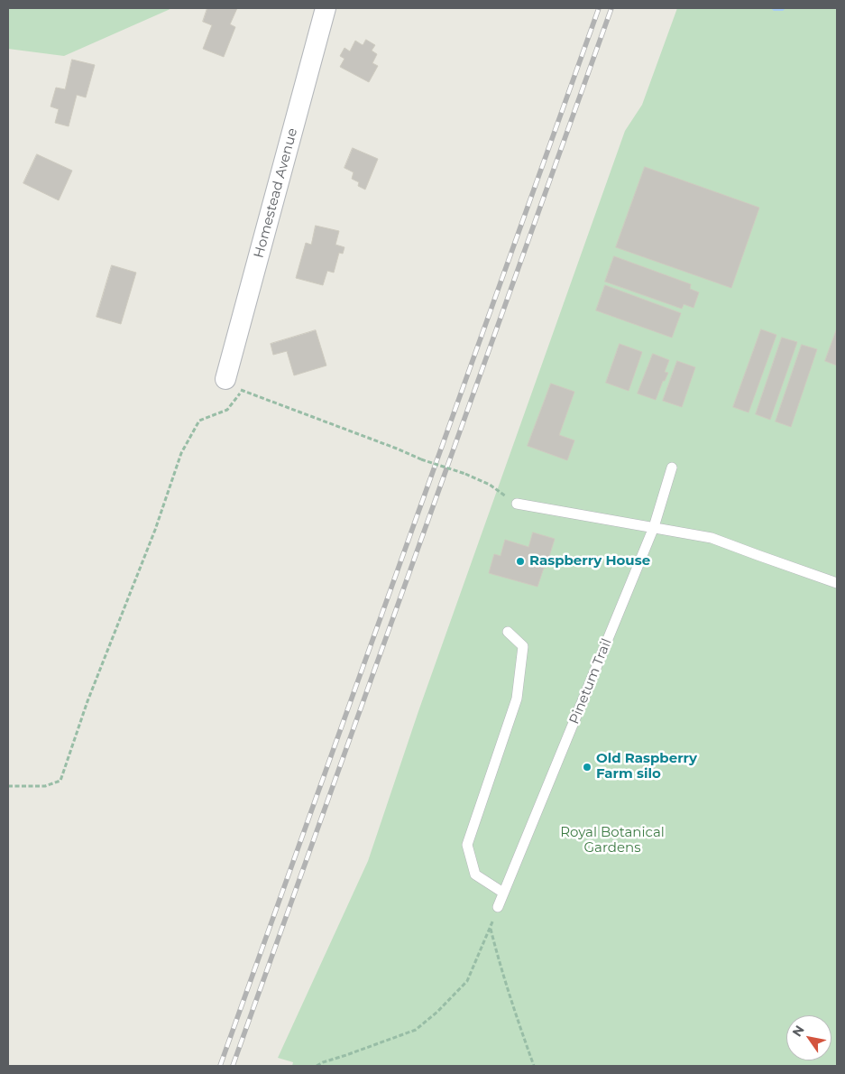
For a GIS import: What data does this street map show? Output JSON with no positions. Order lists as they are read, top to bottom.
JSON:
{
  "streets": {
    "street": ["Homestead Avenue"],
    "lane": ["Pinetum Trail"]
  },
  "parks": ["Royal Botanical Gardens"],
  "places": ["Raspberry House", "Old Raspberry Farm silo"],
  "north": "top left"
}
